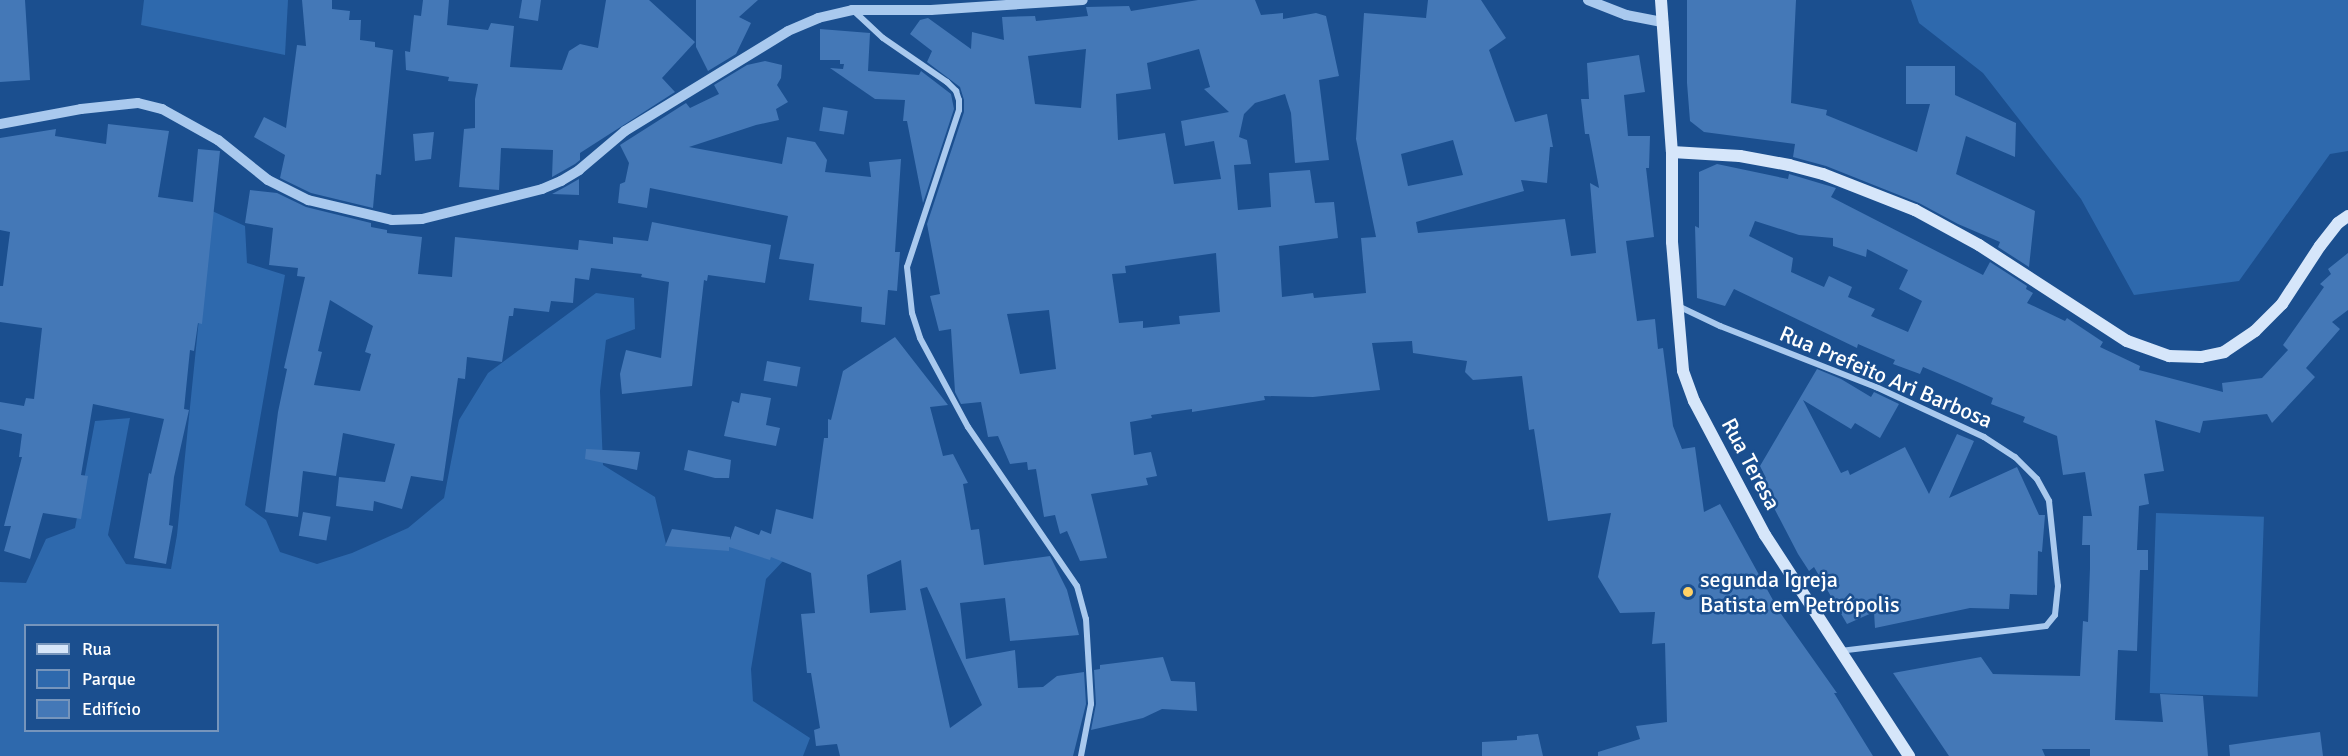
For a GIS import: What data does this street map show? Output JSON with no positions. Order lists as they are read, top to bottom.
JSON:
{
  "streets": {
    "main road": ["Rua Teresa"],
    "street": ["Rua Prefeito Ari Barbosa"]
  },
  "crossings": [
    ["Rua Prefeito Ari Barbosa", "Rua Teresa"]
  ],
  "places": ["segunda Igreja Batista em Petrópolis"],
  "legend": ["Rua", "Parque", "Edifício"]
}
